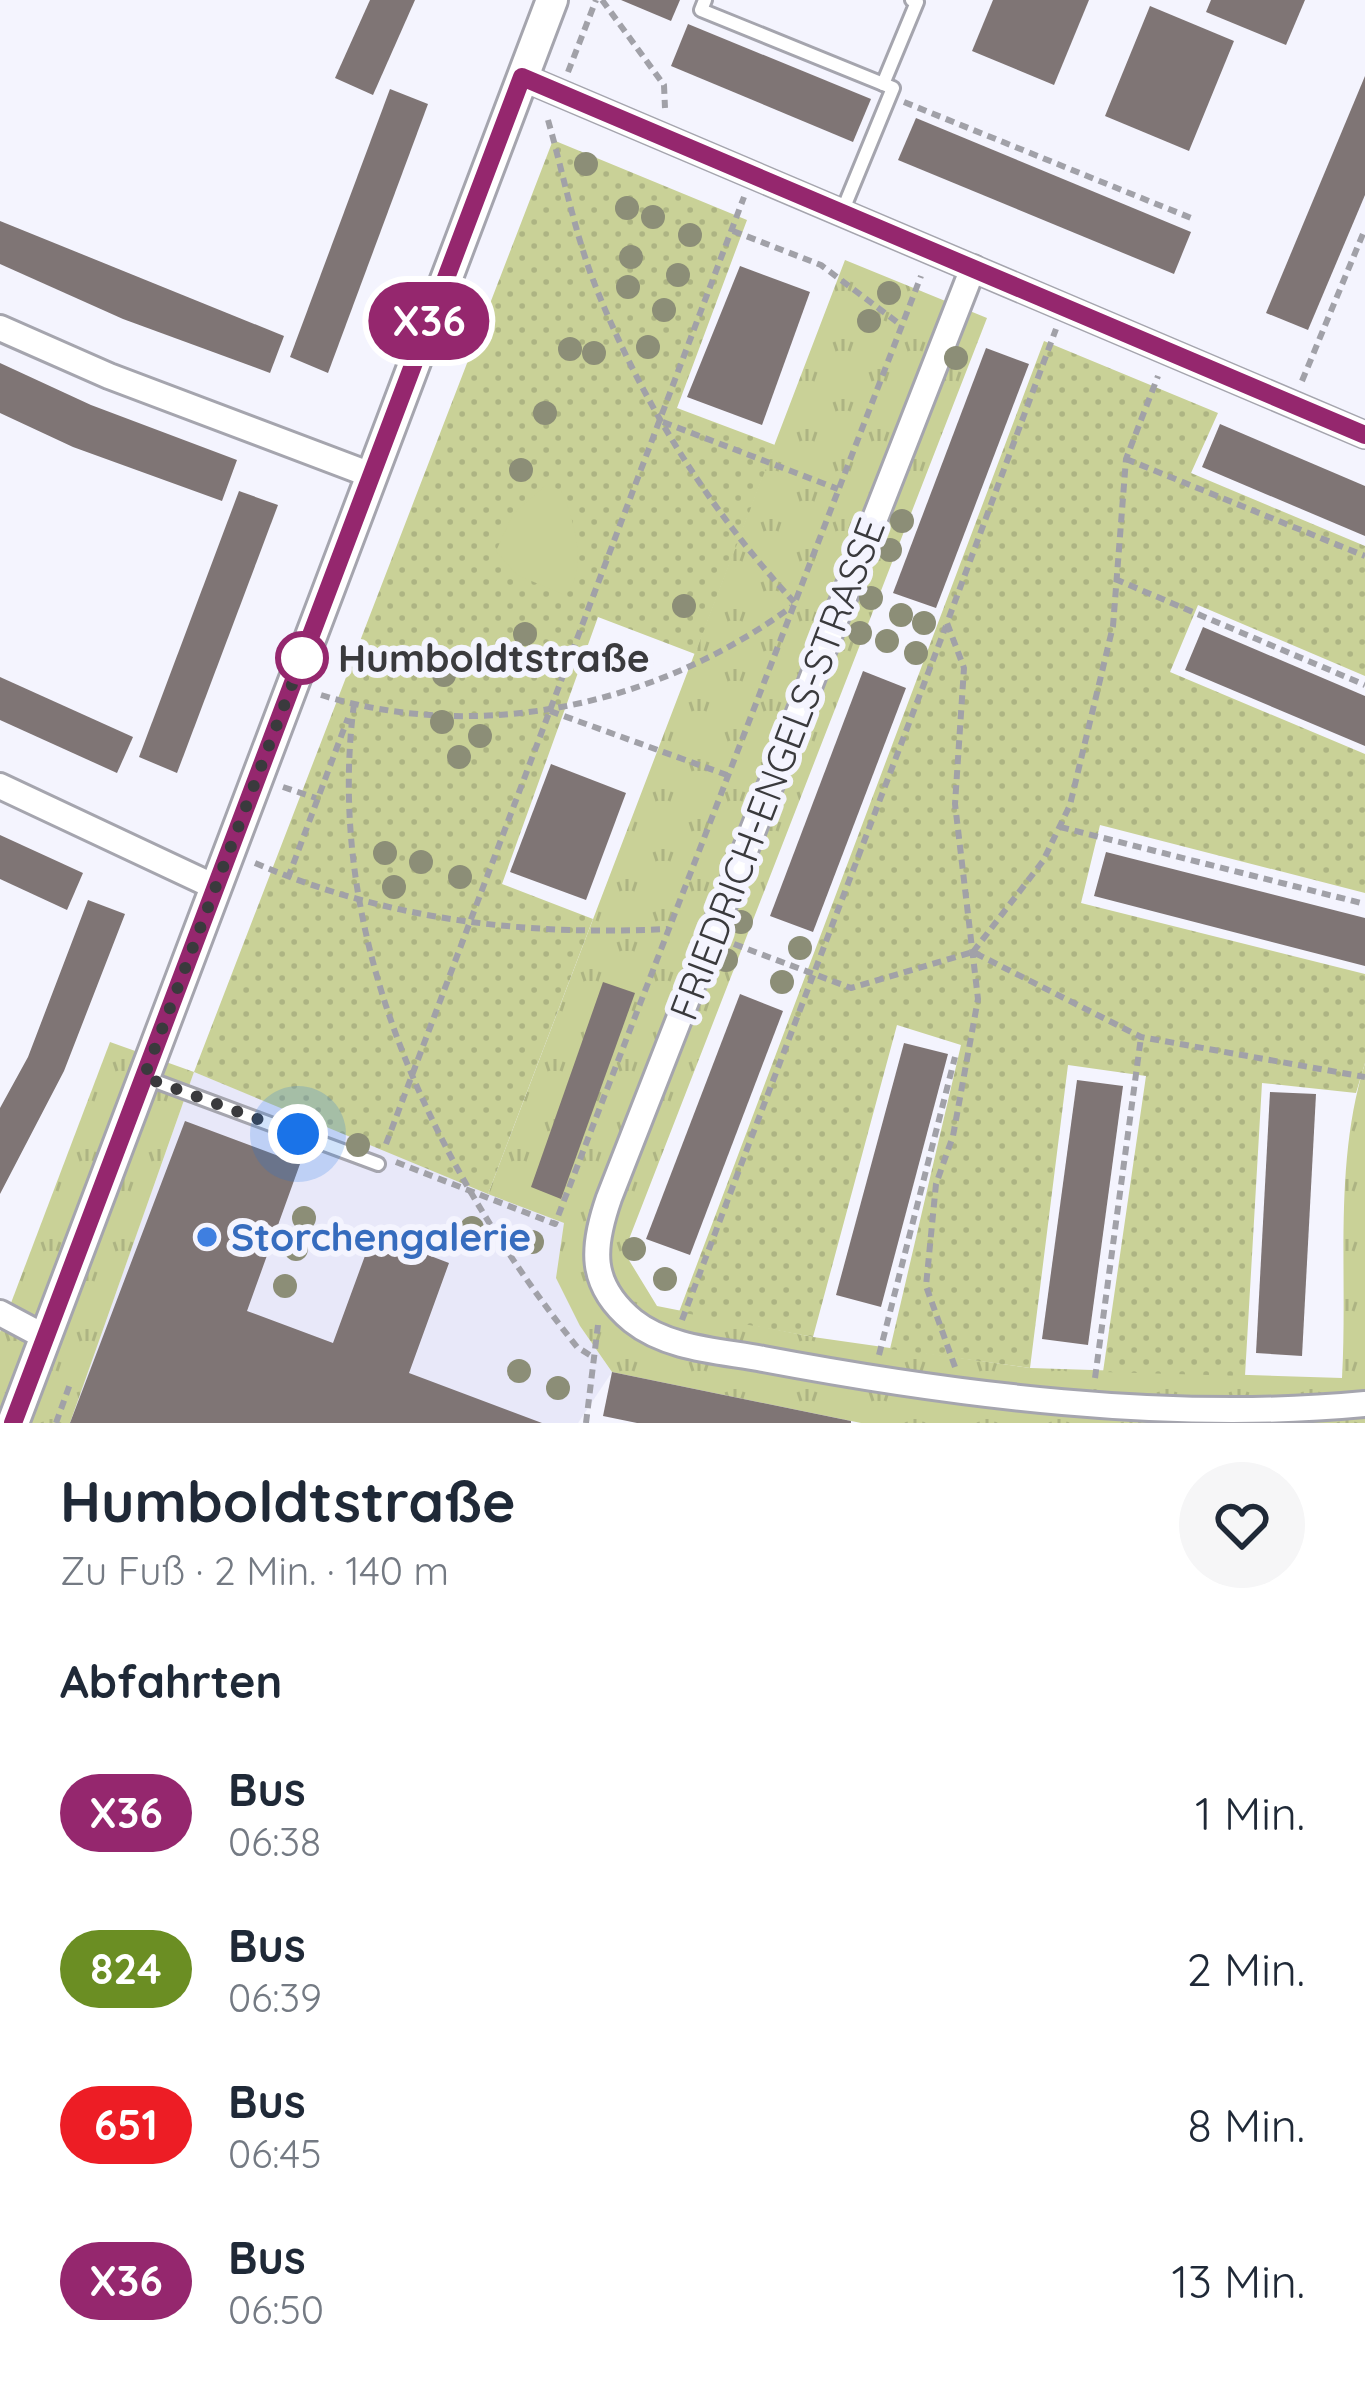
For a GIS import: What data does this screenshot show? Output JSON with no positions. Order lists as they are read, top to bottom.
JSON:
{
  "streets": {
    "street": ["FRIEDRICH-ENGELS-STRASSE"]
  },
  "places": ["Humboldtstraße", "Storchengalerie"],
  "lines": ["bus line X36"],
  "page": {
    "on_map": "X36",
    "heading": [
      ["Humboldtstraße", "Zu Fuß · 2 Min. · 140 m"],
      "Abfahrten"
    ],
    "list": [
      {
        "mark": "X36",
        "name": "Bus",
        "note": "06:38",
        "value": "1 Min."
      },
      {
        "mark": "824",
        "name": "Bus",
        "note": "06:39",
        "value": "2 Min."
      },
      {
        "mark": "651",
        "name": "Bus",
        "note": "06:45",
        "value": "8 Min."
      },
      {
        "mark": "X36",
        "name": "Bus",
        "note": "06:50",
        "value": "13 Min."
      }
    ]
  }
}
